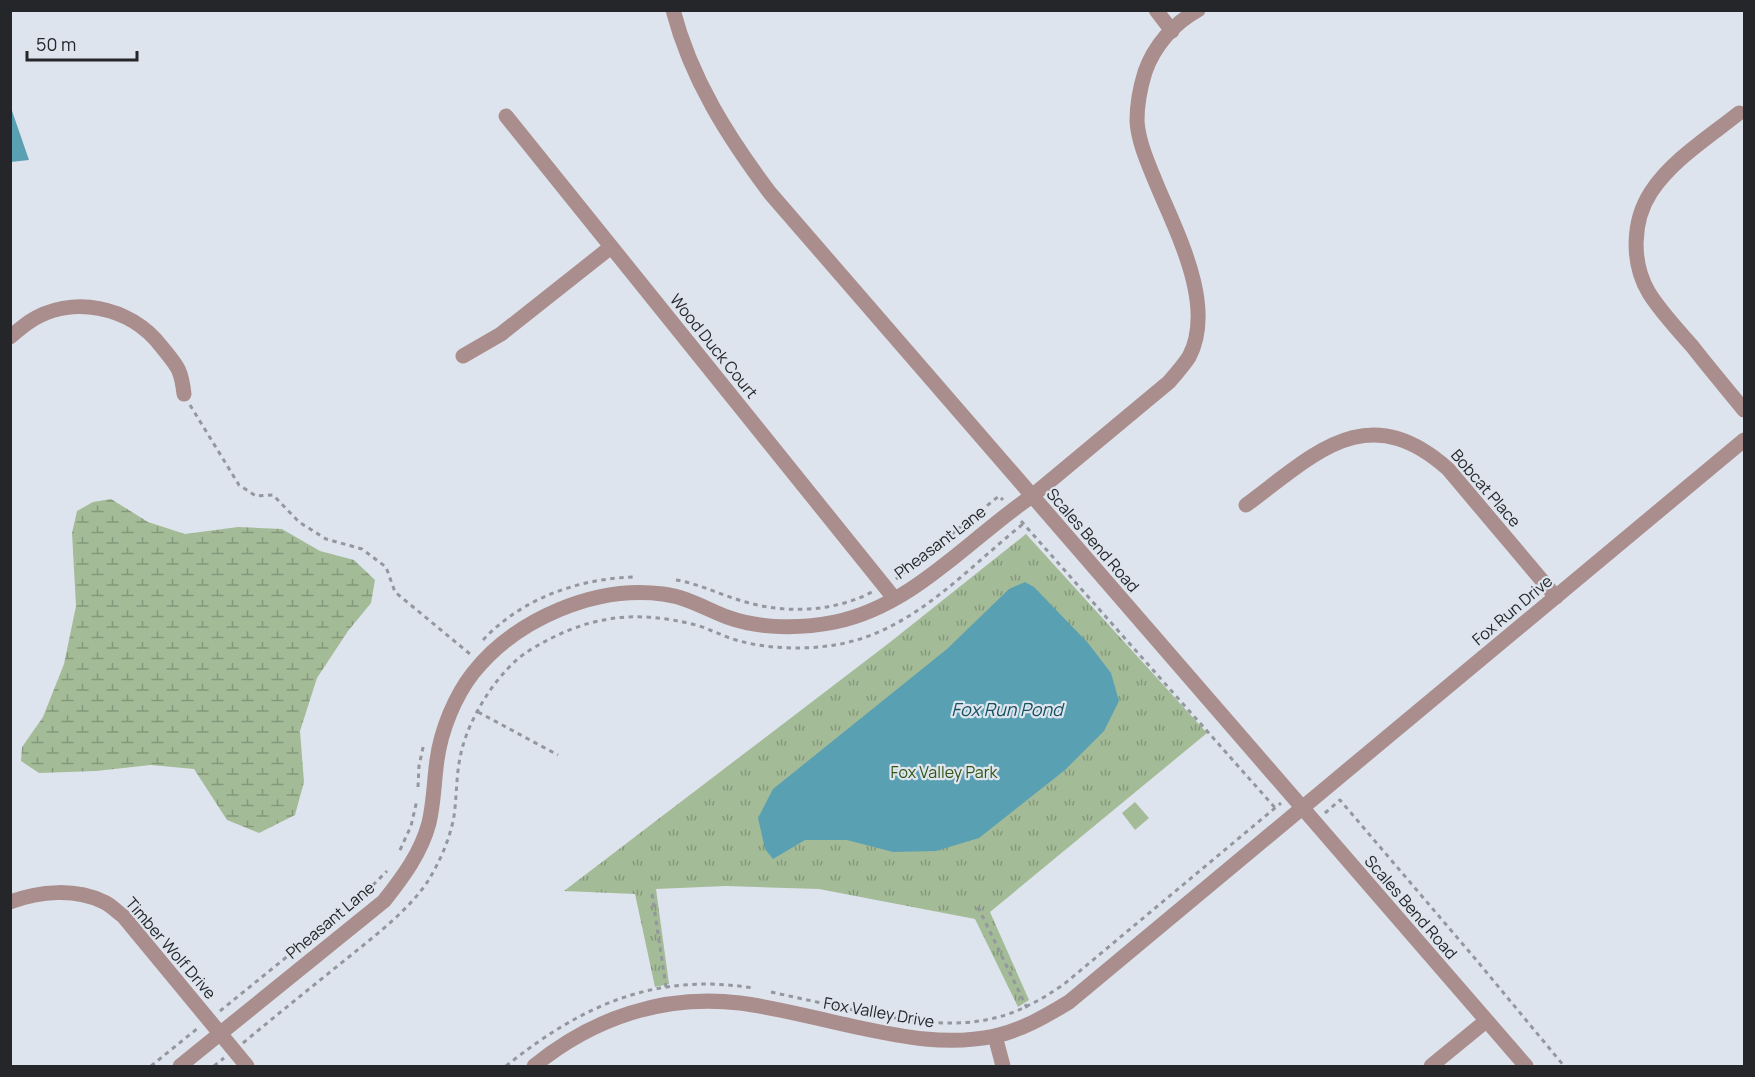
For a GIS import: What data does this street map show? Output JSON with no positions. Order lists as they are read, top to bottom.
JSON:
{
  "streets": {
    "street": [
      "Wood Duck Court",
      "Bobcat Place",
      "Scales Bend Road",
      "Pheasant Lane",
      "Fox Run Drive",
      "Timber Wolf Drive",
      "Fox Valley Drive"
    ]
  },
  "crossings": [
    ["Wood Duck Court", "Pheasant Lane"],
    ["Bobcat Place", "Fox Run Drive"],
    ["Scales Bend Road", "Pheasant Lane"],
    ["Scales Bend Road", "Fox Run Drive"],
    ["Scales Bend Road", "Fox Valley Drive"],
    ["Pheasant Lane", "Timber Wolf Drive"],
    ["Fox Run Drive", "Fox Valley Drive"]
  ],
  "water": ["Fox Run Pond"],
  "parks": ["Fox Valley Park"],
  "scale_bar": "50 m"
}
